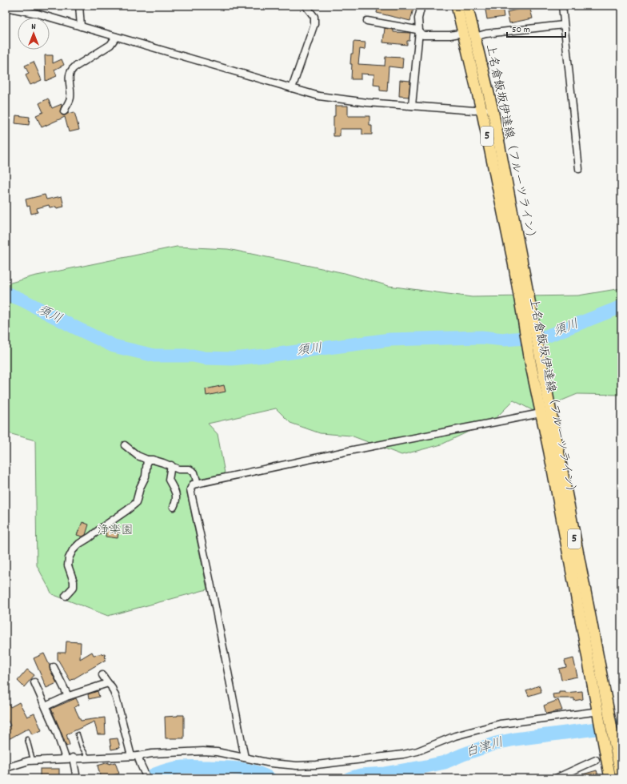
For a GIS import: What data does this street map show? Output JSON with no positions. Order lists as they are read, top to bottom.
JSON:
{
  "streets": {
    "main road": ["5", "上名倉飯坂伊達線（フルーツライン）"]
  },
  "water": ["須川", "白津川"],
  "parks": ["浄楽園"],
  "scale_bar": "50 m",
  "north": "top"
}
